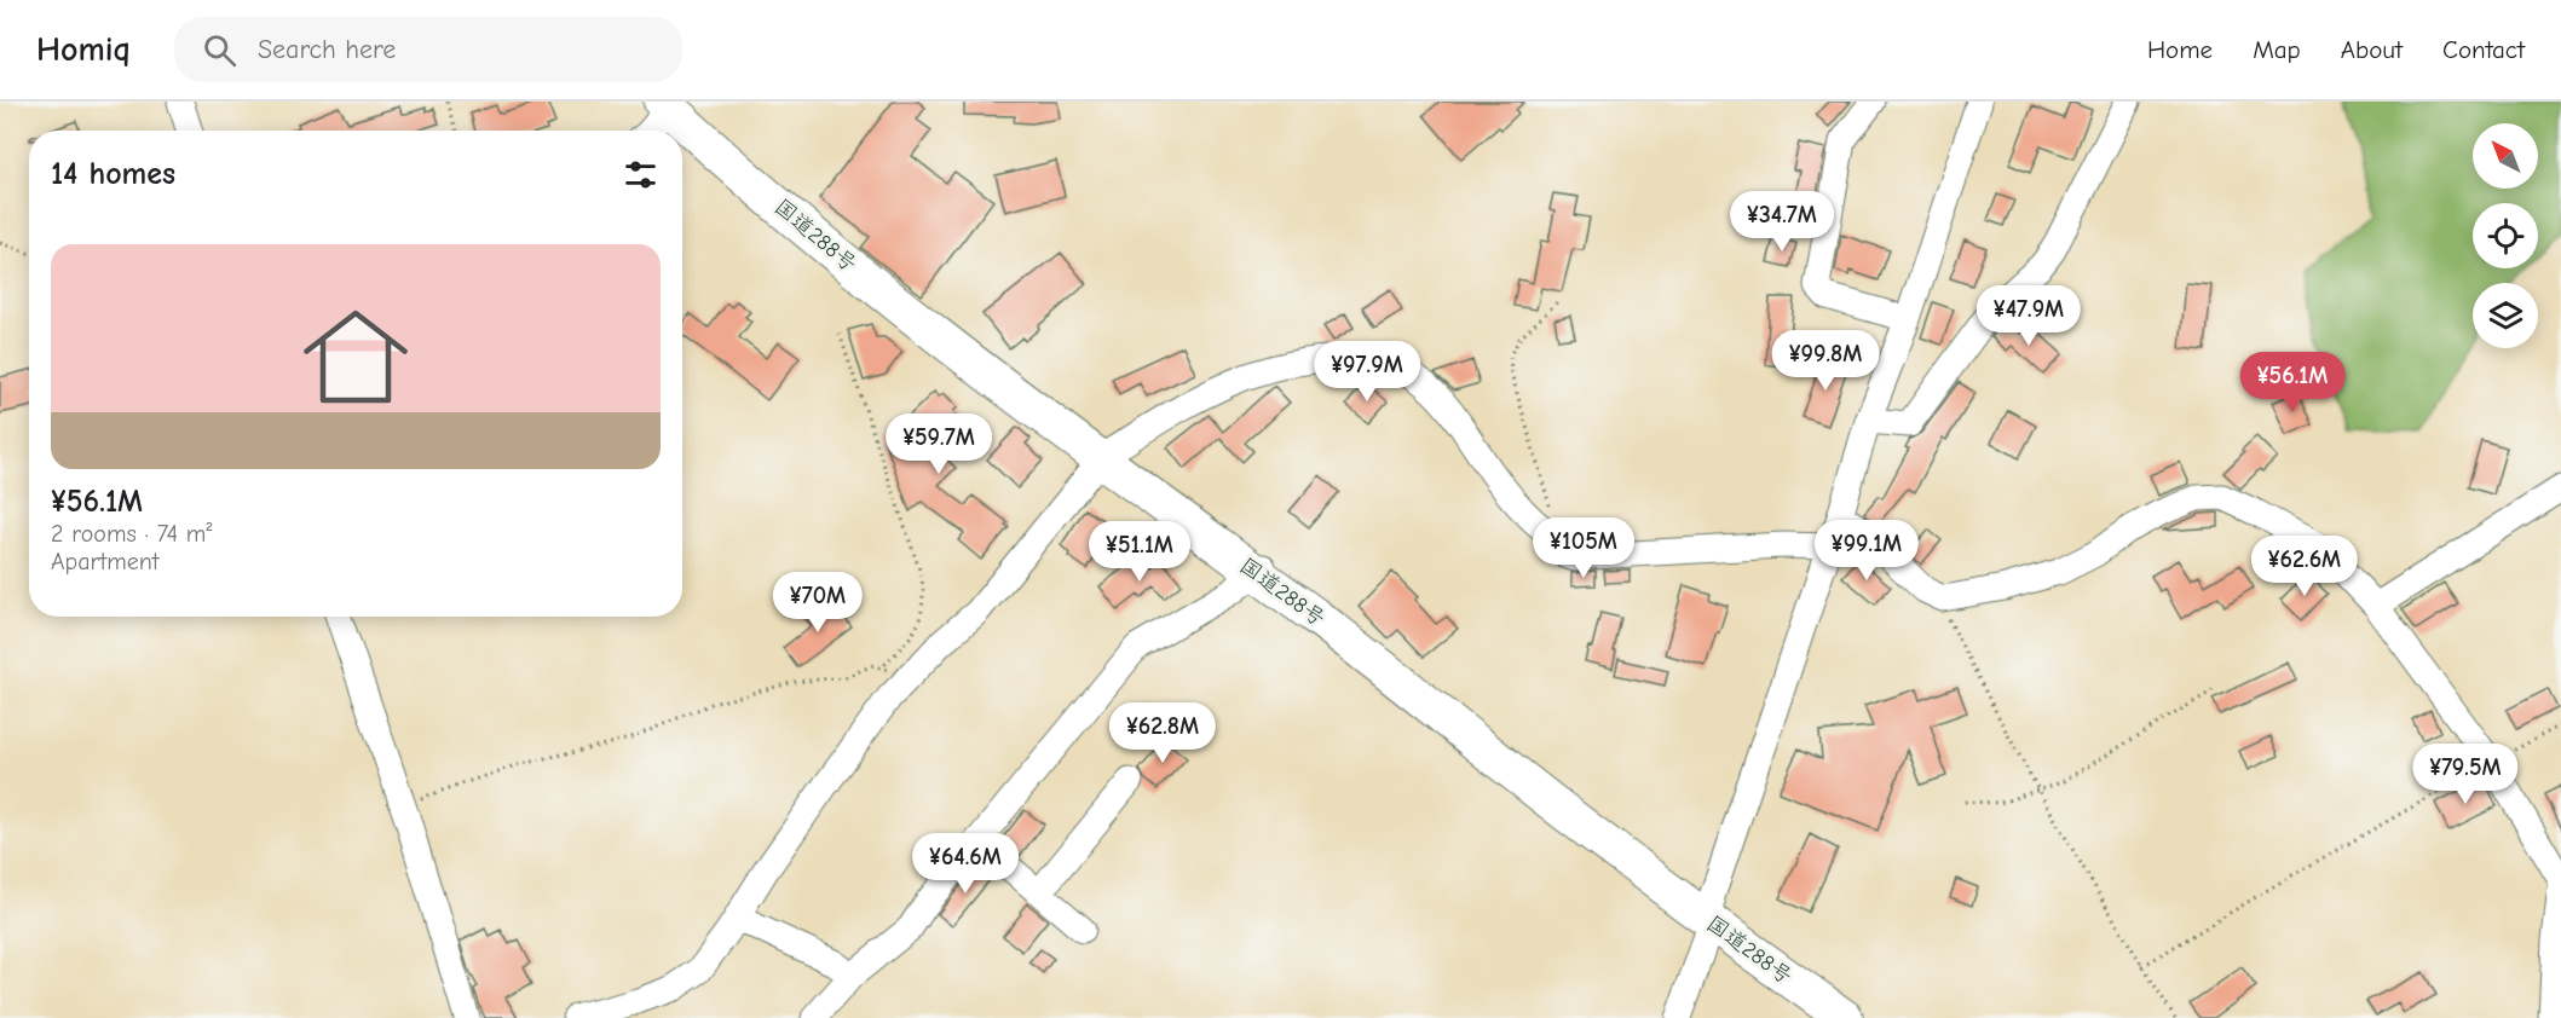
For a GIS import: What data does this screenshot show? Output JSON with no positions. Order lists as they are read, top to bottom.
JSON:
{
  "streets": {
    "highway": ["国道288号"]
  },
  "north": "top left",
  "page": {
    "header": "Homiq",
    "search": "Search here",
    "nav": [
      "Home",
      "Map",
      "About",
      "Contact"
    ],
    "heading": "14 homes",
    "price": [
      "¥34.7M",
      "¥47.9M",
      "¥99.8M",
      "¥97.9M",
      "¥56.1M",
      "¥59.7M",
      "¥105M",
      "¥99.1M",
      "¥51.1M",
      "¥62.6M",
      "¥70M",
      "¥62.8M",
      "¥79.5M",
      "¥64.6M"
    ],
    "list": [
      {
        "name": "¥56.1M",
        "note": "2 rooms · 74 m² · Apartment"
      }
    ]
  }
}
